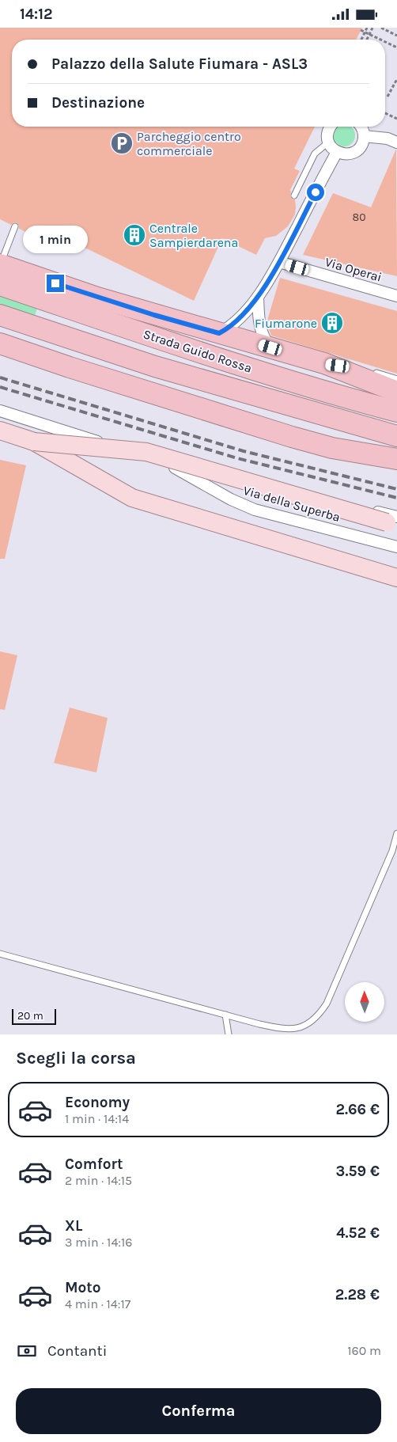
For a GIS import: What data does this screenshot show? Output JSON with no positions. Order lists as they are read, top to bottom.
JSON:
{
  "streets": {
    "highway": ["Strada Guido Rossa"],
    "street": ["Via Operai", "Via della Superba"]
  },
  "places": {
    "parking": ["Parcheggio centro commerciale"],
    "building": ["Centrale Sampierdarena", "Fiumarone"]
  },
  "house_numbers": ["80"],
  "scale_bar": "20 m",
  "north": "top",
  "page": {
    "status": "14:12",
    "banner": ["Palazzo della Salute Fiumara - ASL3", "Destinazione"],
    "bubble": "1 min",
    "scale": "20 m",
    "heading": "Scegli la corsa",
    "list": [
      {
        "name": "Economy",
        "note": "1 min · 14:14",
        "value": "2.66 €"
      },
      {
        "name": "Comfort",
        "note": "2 min · 14:15",
        "value": "3.59 €"
      },
      {
        "name": "XL",
        "note": "3 min · 14:16",
        "value": "4.52 €"
      },
      {
        "name": "Moto",
        "note": "4 min · 14:17",
        "value": "2.28 €"
      }
    ],
    "pay": ["Contanti", "160 m"],
    "buttons": "Conferma"
  }
}
